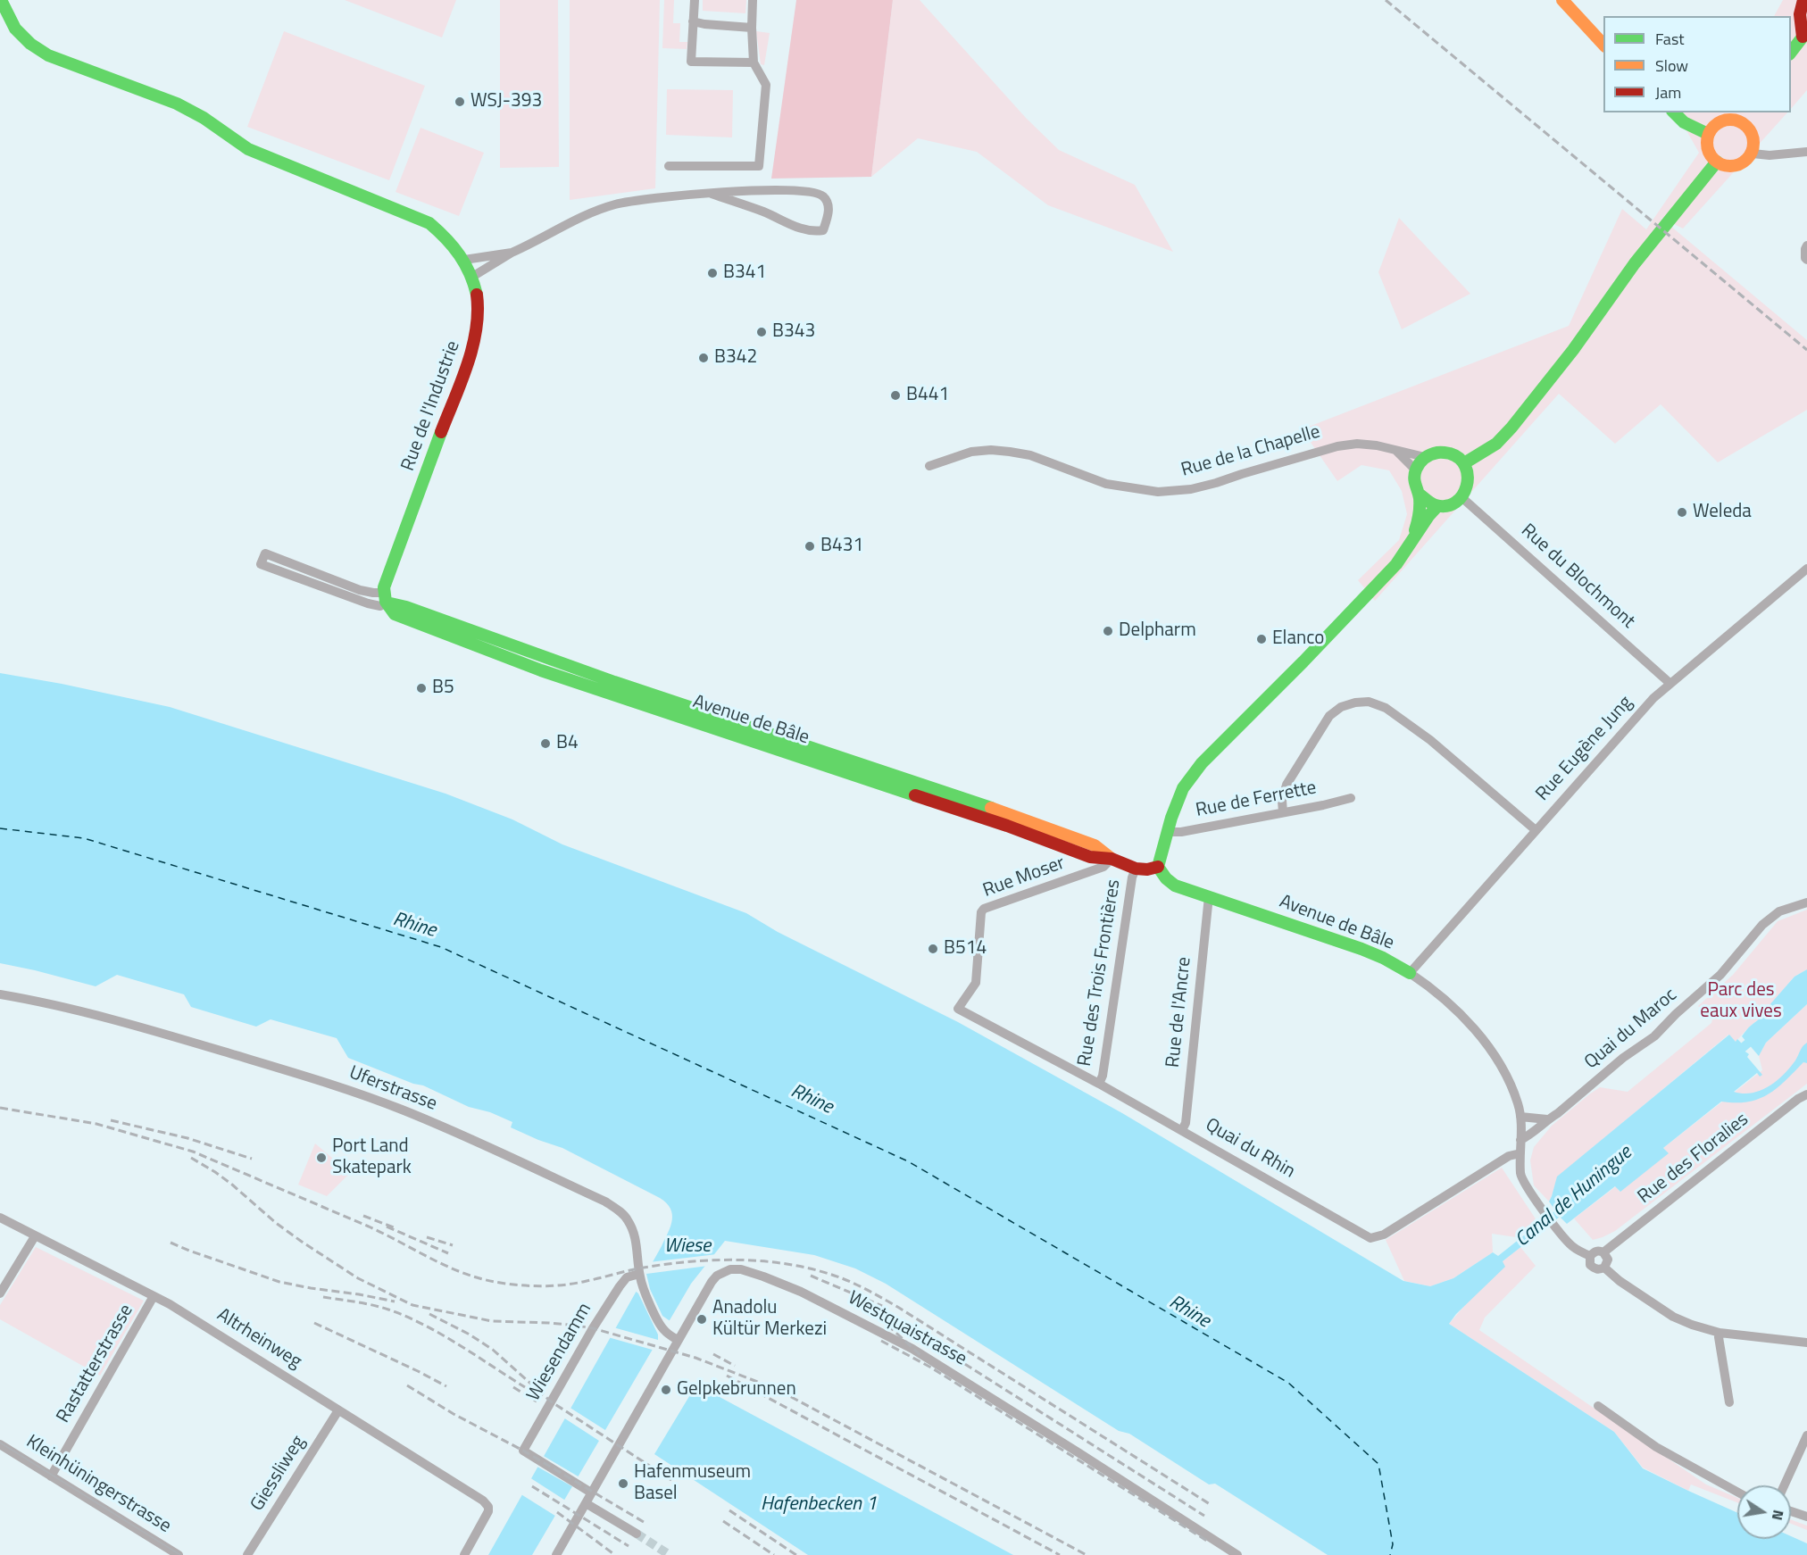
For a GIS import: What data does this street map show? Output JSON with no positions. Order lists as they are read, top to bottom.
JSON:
{
  "streets": {
    "main road": ["Rue de l'Industrie", "Avenue de Bâle"],
    "street": [
      "Rue de la Chapelle",
      "Rue du Blochmont",
      "Rue Eugène Jung",
      "Rue de Ferrette",
      "Rue Moser",
      "Rue des Trois Frontières",
      "Rue de l'Ancre",
      "Quai du Maroc",
      "Uferstrasse",
      "Quai du Rhin",
      "Rue des Floralies",
      "Westquaistrasse",
      "Altrheinweg",
      "Wiesendamm",
      "Rastatterstrasse",
      "Giessliweg",
      "Kleinhüningerstrasse"
    ]
  },
  "crossings": [
    ["Rue de l'Industrie", "Avenue de Bâle"],
    ["Rue de la Chapelle", "Rue du Blochmont"],
    ["Rue du Blochmont", "Rue Eugène Jung"],
    ["Avenue de Bâle", "Rue Eugène Jung"],
    ["Avenue de Bâle", "Rue Moser"],
    ["Avenue de Bâle", "Rue des Trois Frontières"],
    ["Avenue de Bâle", "Rue de l'Ancre"],
    ["Avenue de Bâle", "Quai du Maroc"],
    ["Avenue de Bâle", "Quai du Rhin"],
    ["Avenue de Bâle", "Rue des Floralies"],
    ["Rue Moser", "Quai du Rhin"],
    ["Rue des Trois Frontières", "Quai du Rhin"],
    ["Rue de l'Ancre", "Quai du Rhin"],
    ["Uferstrasse", "Westquaistrasse"],
    ["Uferstrasse", "Wiesendamm"],
    ["Westquaistrasse", "Wiesendamm"],
    ["Altrheinweg", "Rastatterstrasse"],
    ["Altrheinweg", "Giessliweg"],
    ["Rastatterstrasse", "Kleinhüningerstrasse"]
  ],
  "water": [
    "Rhine",
    "Canal de Huningue",
    "Wiese",
    "Hafenbecken 1"
  ],
  "parks": ["Parc des eaux vives"],
  "places": [
    "WSJ-393",
    "B341",
    "B343",
    "B342",
    "B441",
    "Weleda",
    "B431",
    "Delpharm",
    "Elanco",
    "B5",
    "B4",
    "B514",
    "Port Land Skatepark",
    "Anadolu Kültür Merkezi",
    "Gelpkebrunnen",
    "Hafenmuseum Basel"
  ],
  "legend": ["Fast", "Slow", "Jam"],
  "north": "right"
}
